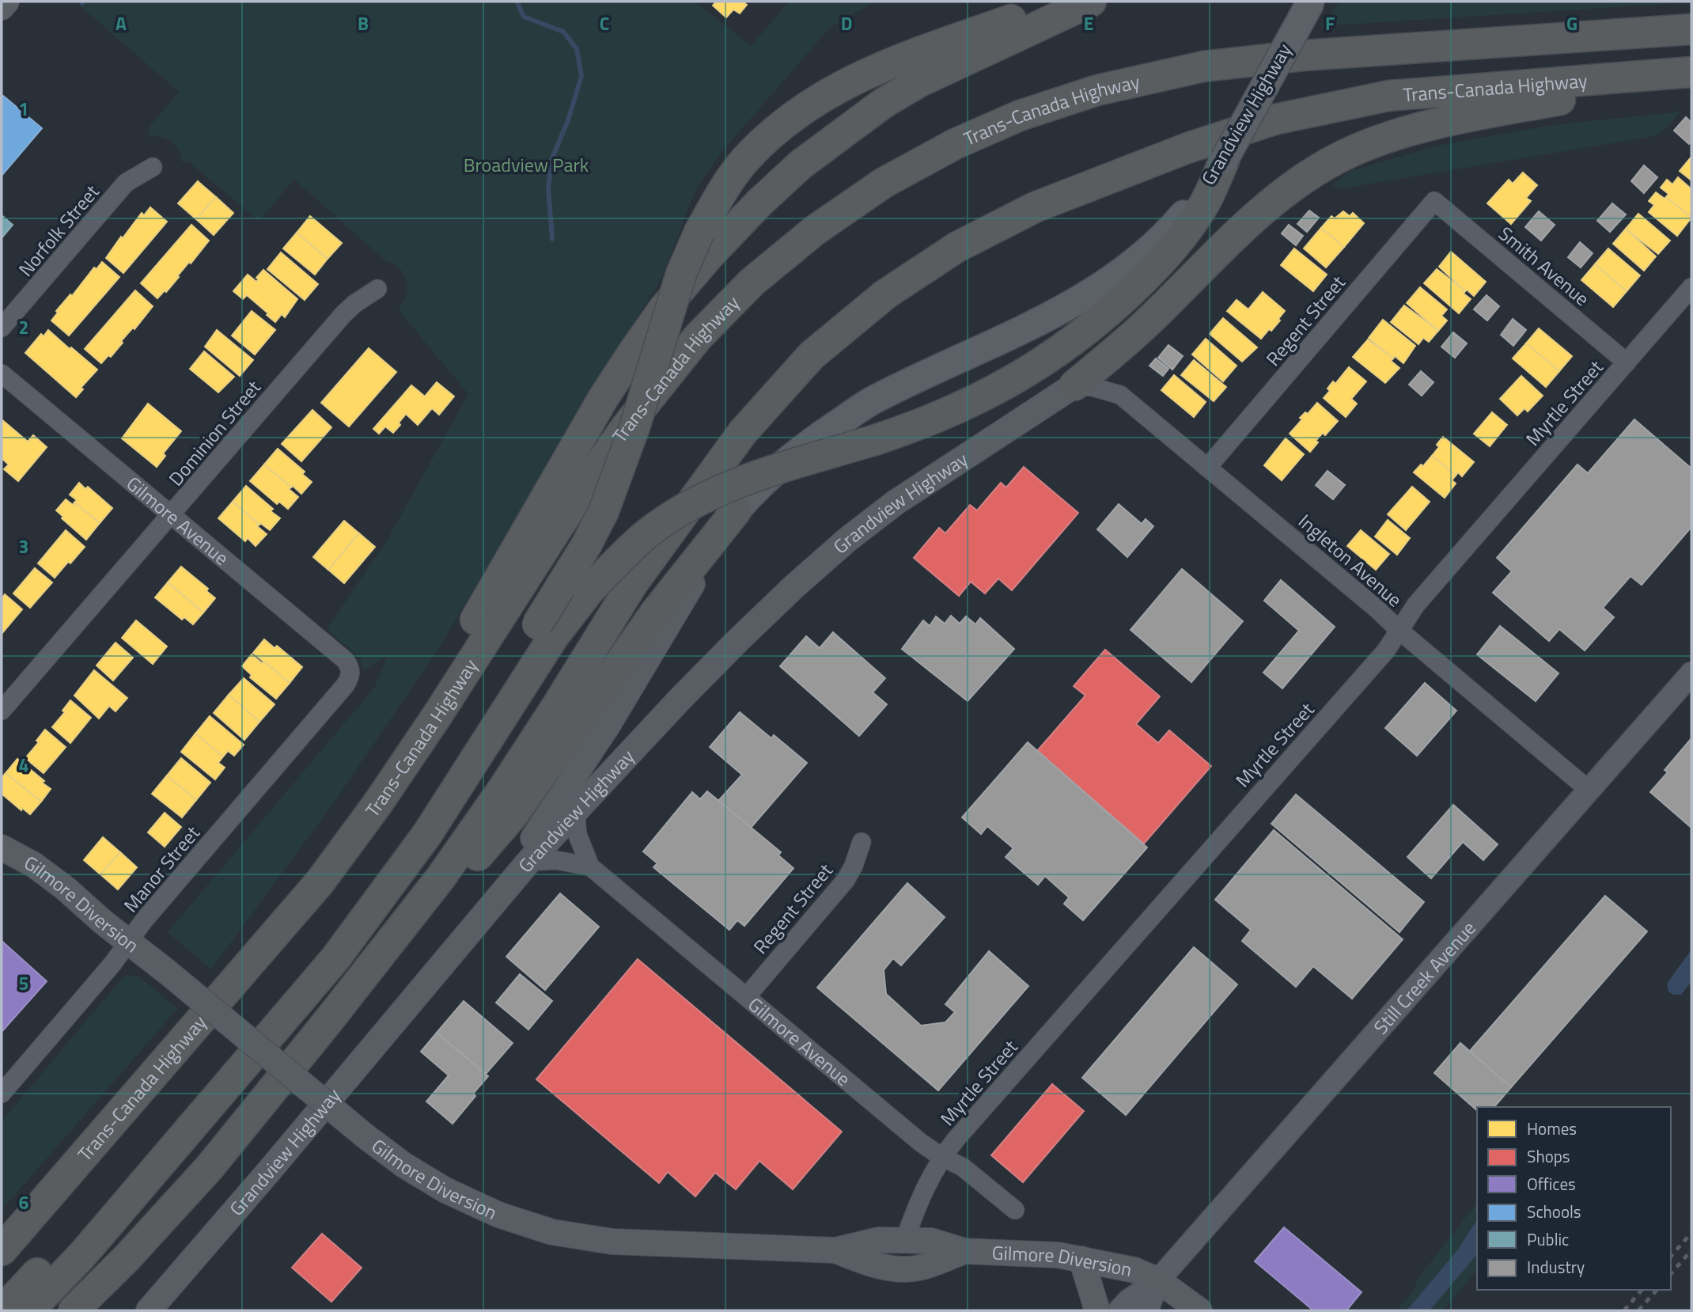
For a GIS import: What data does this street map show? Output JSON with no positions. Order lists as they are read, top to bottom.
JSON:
{
  "streets": {
    "highway": ["Trans-Canada Highway"],
    "main road": ["Grandview Highway", "Gilmore Diversion"],
    "street": [
      "Norfolk Street",
      "Smith Avenue",
      "Regent Street",
      "Myrtle Street",
      "Dominion Street",
      "Gilmore Avenue",
      "Ingleton Avenue",
      "Manor Street",
      "Still Creek Avenue"
    ]
  },
  "crossings": [
    ["Grandview Highway", "Gilmore Avenue"],
    ["Grandview Highway", "Ingleton Avenue"],
    ["Smith Avenue", "Regent Street"],
    ["Smith Avenue", "Myrtle Street"],
    ["Regent Street", "Gilmore Avenue"],
    ["Regent Street", "Ingleton Avenue"],
    ["Myrtle Street", "Gilmore Avenue"],
    ["Myrtle Street", "Ingleton Avenue"],
    ["Myrtle Street", "Gilmore Diversion"],
    ["Dominion Street", "Gilmore Avenue"],
    ["Gilmore Avenue", "Manor Street"],
    ["Ingleton Avenue", "Still Creek Avenue"],
    ["Manor Street", "Gilmore Diversion"],
    ["Gilmore Diversion", "Still Creek Avenue"]
  ],
  "parks": ["Broadview Park"],
  "legend": [
    "Homes",
    "Shops",
    "Offices",
    "Schools",
    "Public",
    "Industry"
  ],
  "grid": {
    "columns": [
      "A",
      "B",
      "C",
      "D",
      "E",
      "F",
      "G"
    ],
    "rows": [
      "1",
      "2",
      "3",
      "4",
      "5",
      "6"
    ]
  }
}
